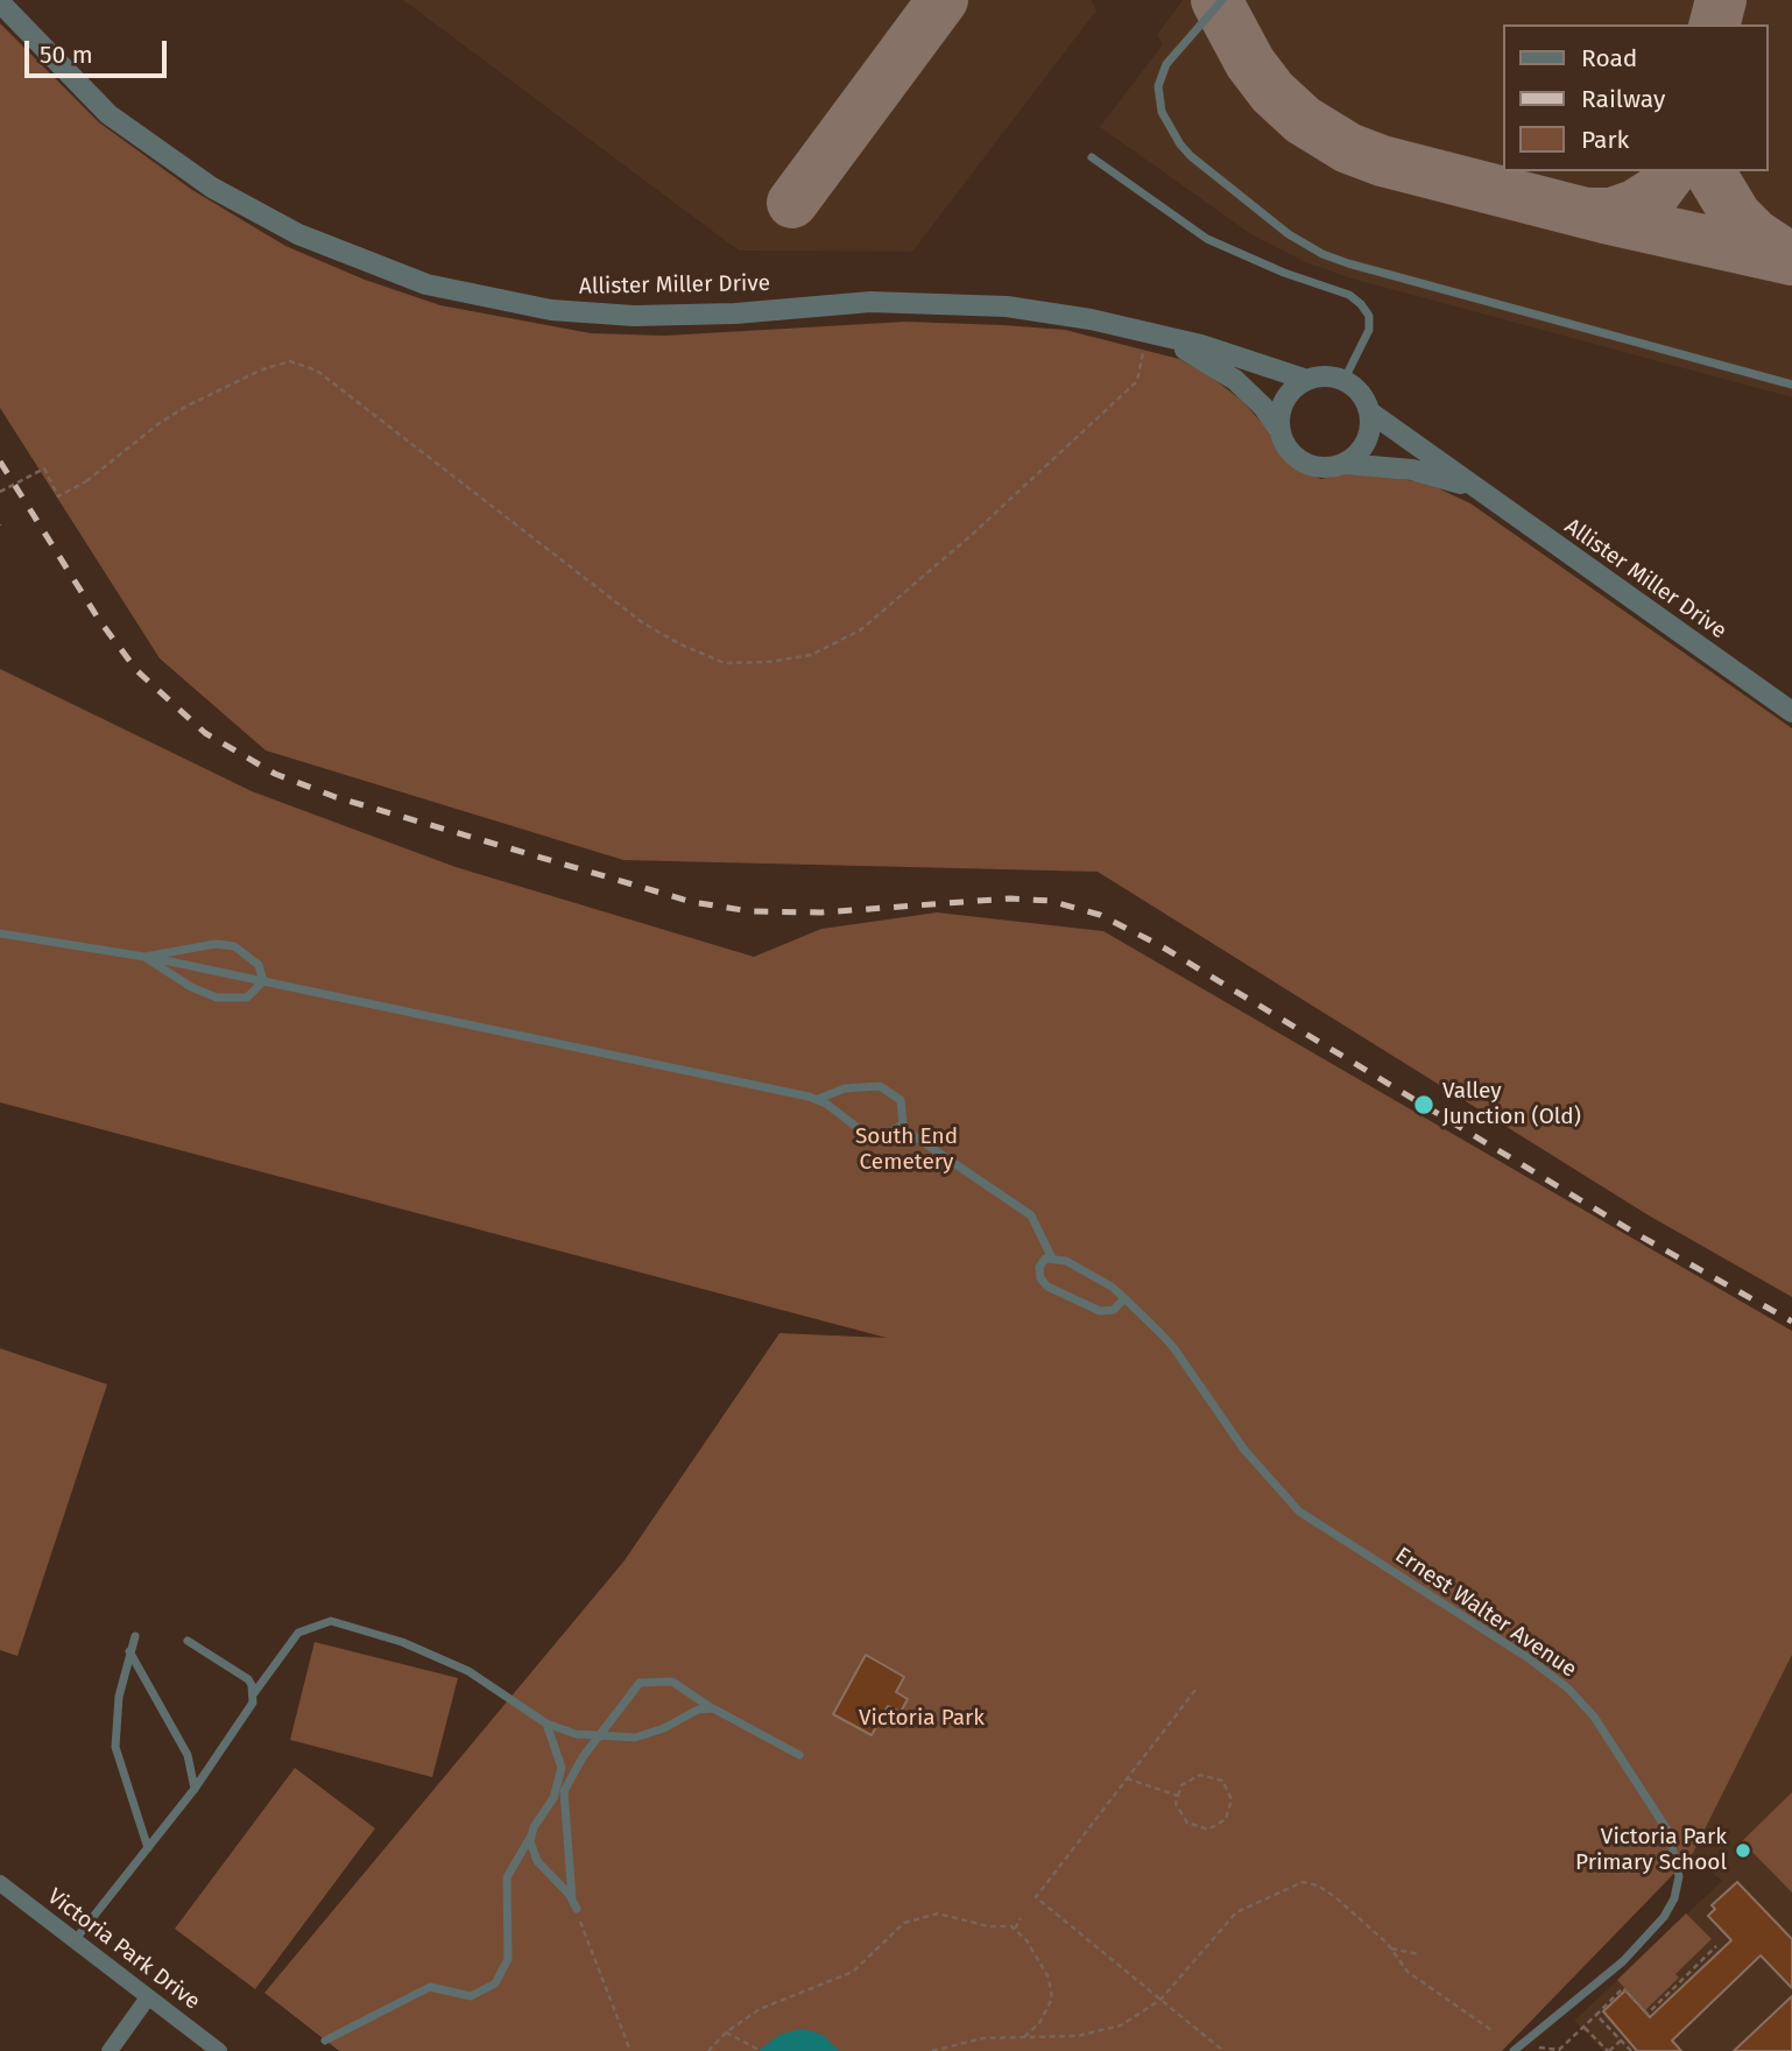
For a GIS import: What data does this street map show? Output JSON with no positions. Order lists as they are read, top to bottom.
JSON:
{
  "streets": {
    "street": ["Allister Miller Drive", "Victoria Park Drive"],
    "lane": ["Ernest Walter Avenue"]
  },
  "parks": ["South End Cemetery", "Victoria Park"],
  "places": ["Valley Junction (Old)", "Victoria Park Primary School"],
  "legend": ["Road", "Railway", "Park"],
  "scale_bar": "50 m"
}
